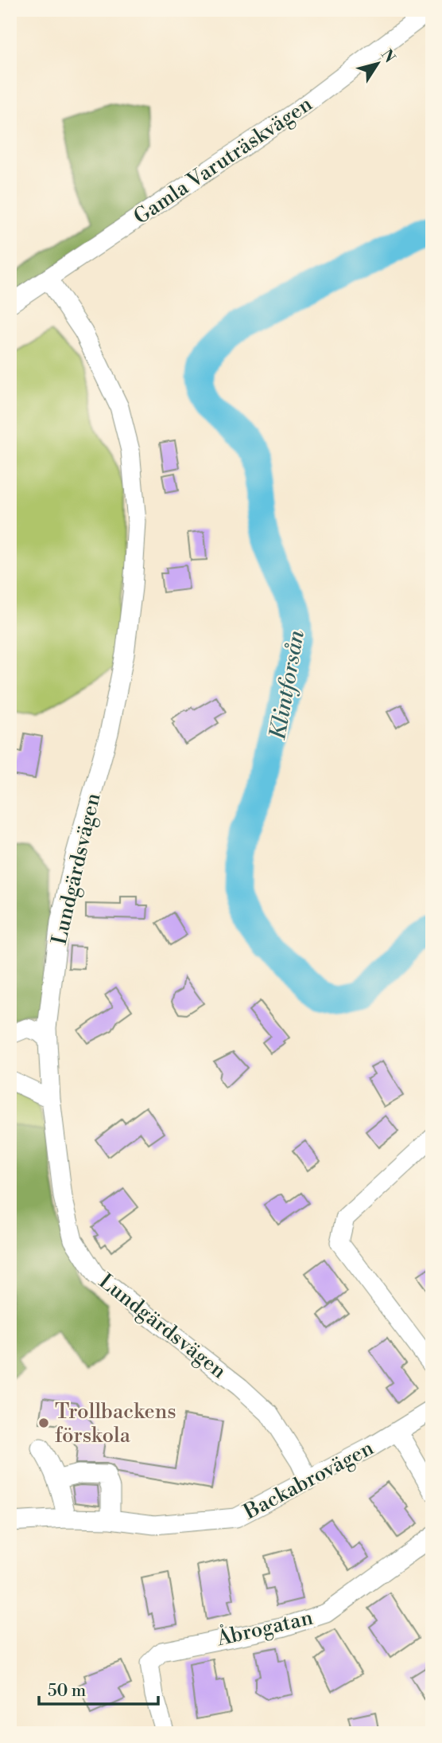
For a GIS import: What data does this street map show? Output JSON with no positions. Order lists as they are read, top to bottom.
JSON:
{
  "streets": {
    "street": [
      "Gamla Varuträskvägen",
      "Lundgärdsvägen",
      "Backabrovägen",
      "Åbrogatan"
    ]
  },
  "crossings": [
    ["Gamla Varuträskvägen", "Lundgärdsvägen"],
    ["Lundgärdsvägen", "Backabrovägen"]
  ],
  "water": ["Klintforsån"],
  "places": ["Trollbackens förskola"],
  "scale_bar": "50 m",
  "north": "top right"
}
